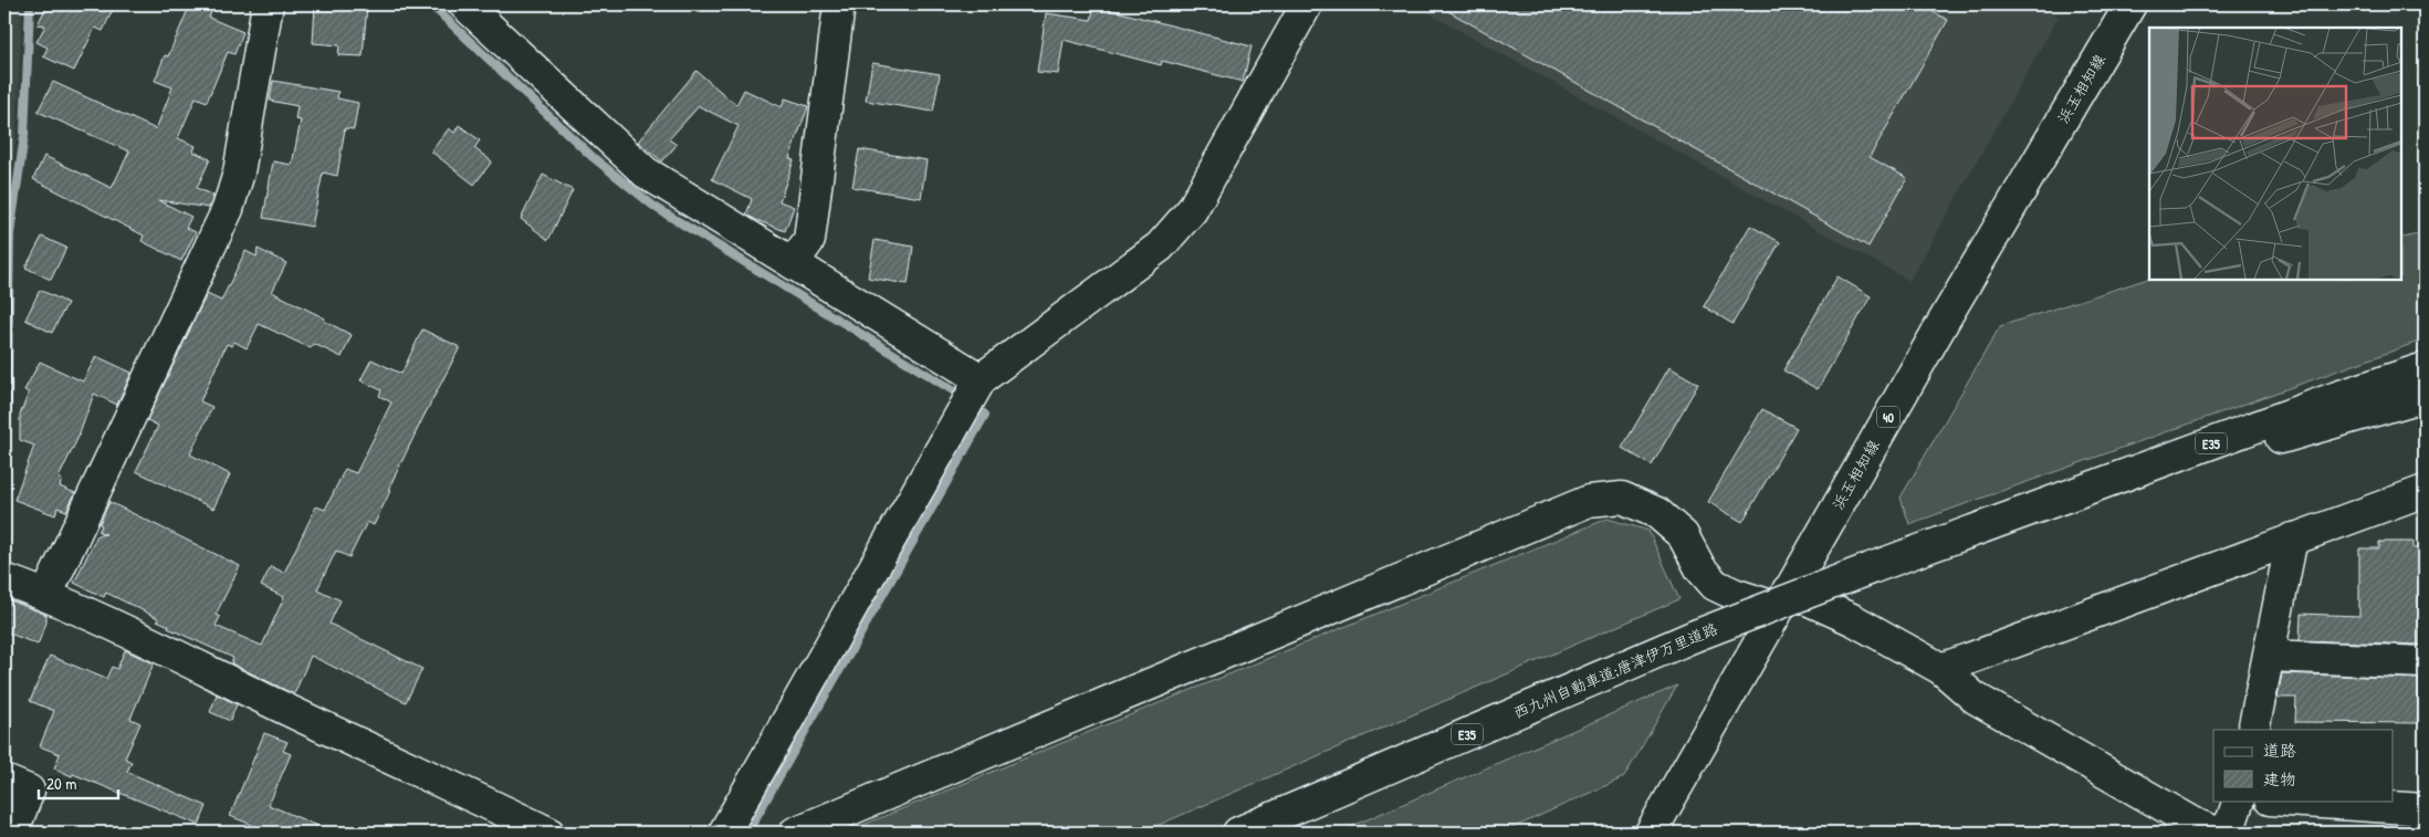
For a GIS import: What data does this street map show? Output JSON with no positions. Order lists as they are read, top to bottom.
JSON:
{
  "streets": {
    "main road": [
      "浜玉相知線",
      "40",
      "E35",
      "西九州自動車道;唐津伊万里道路"
    ]
  },
  "legend": ["道路", "建物"],
  "scale_bar": "20 m"
}
